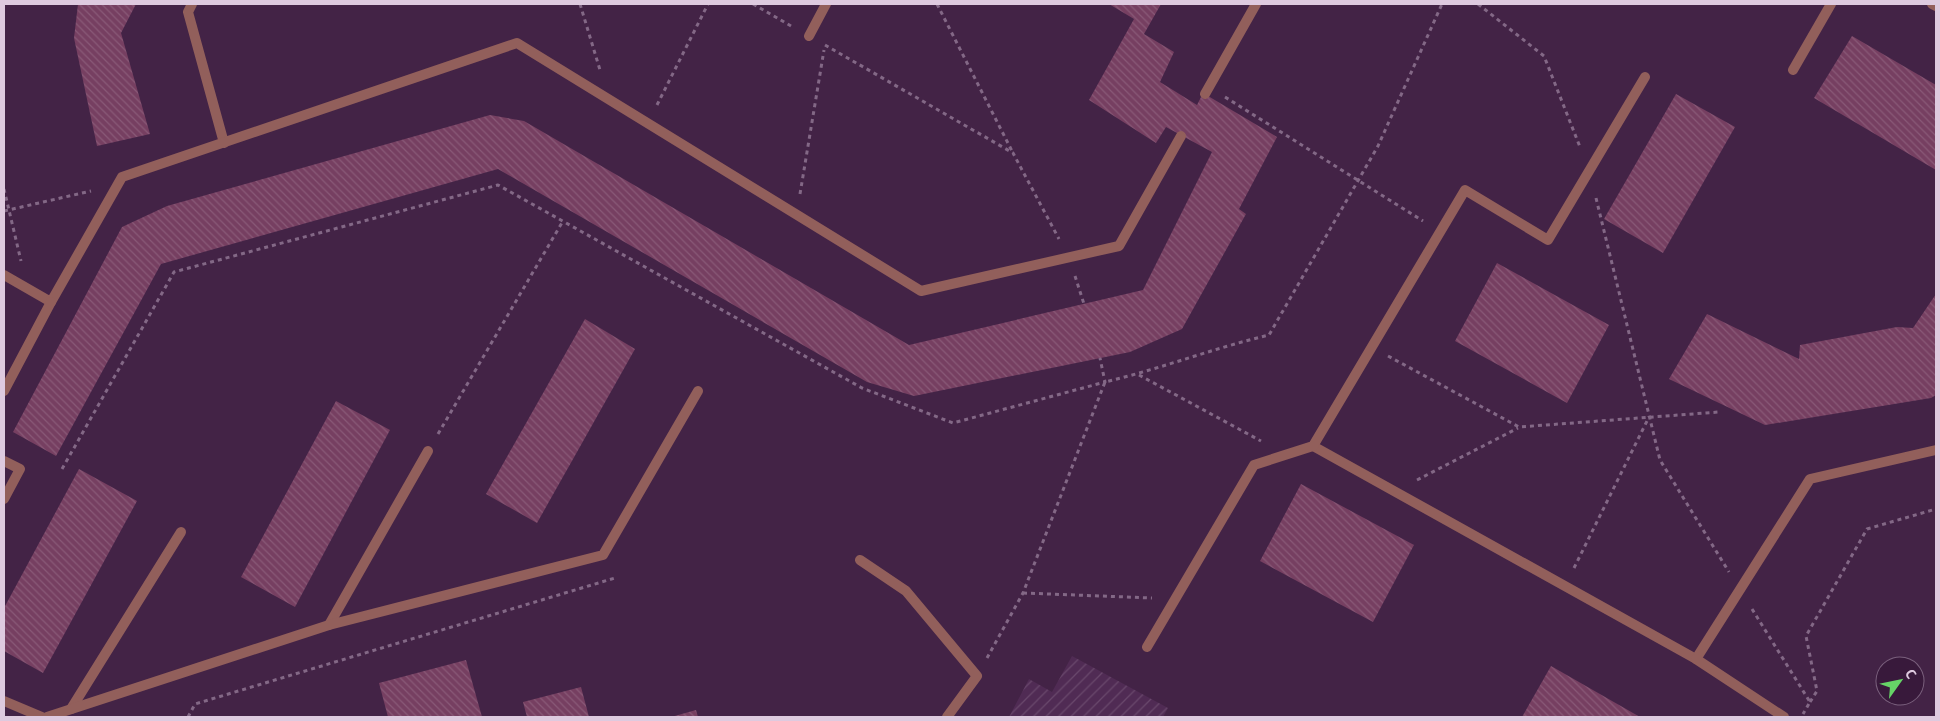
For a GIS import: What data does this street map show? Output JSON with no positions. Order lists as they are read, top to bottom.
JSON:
{
  "north": "top right"
}
